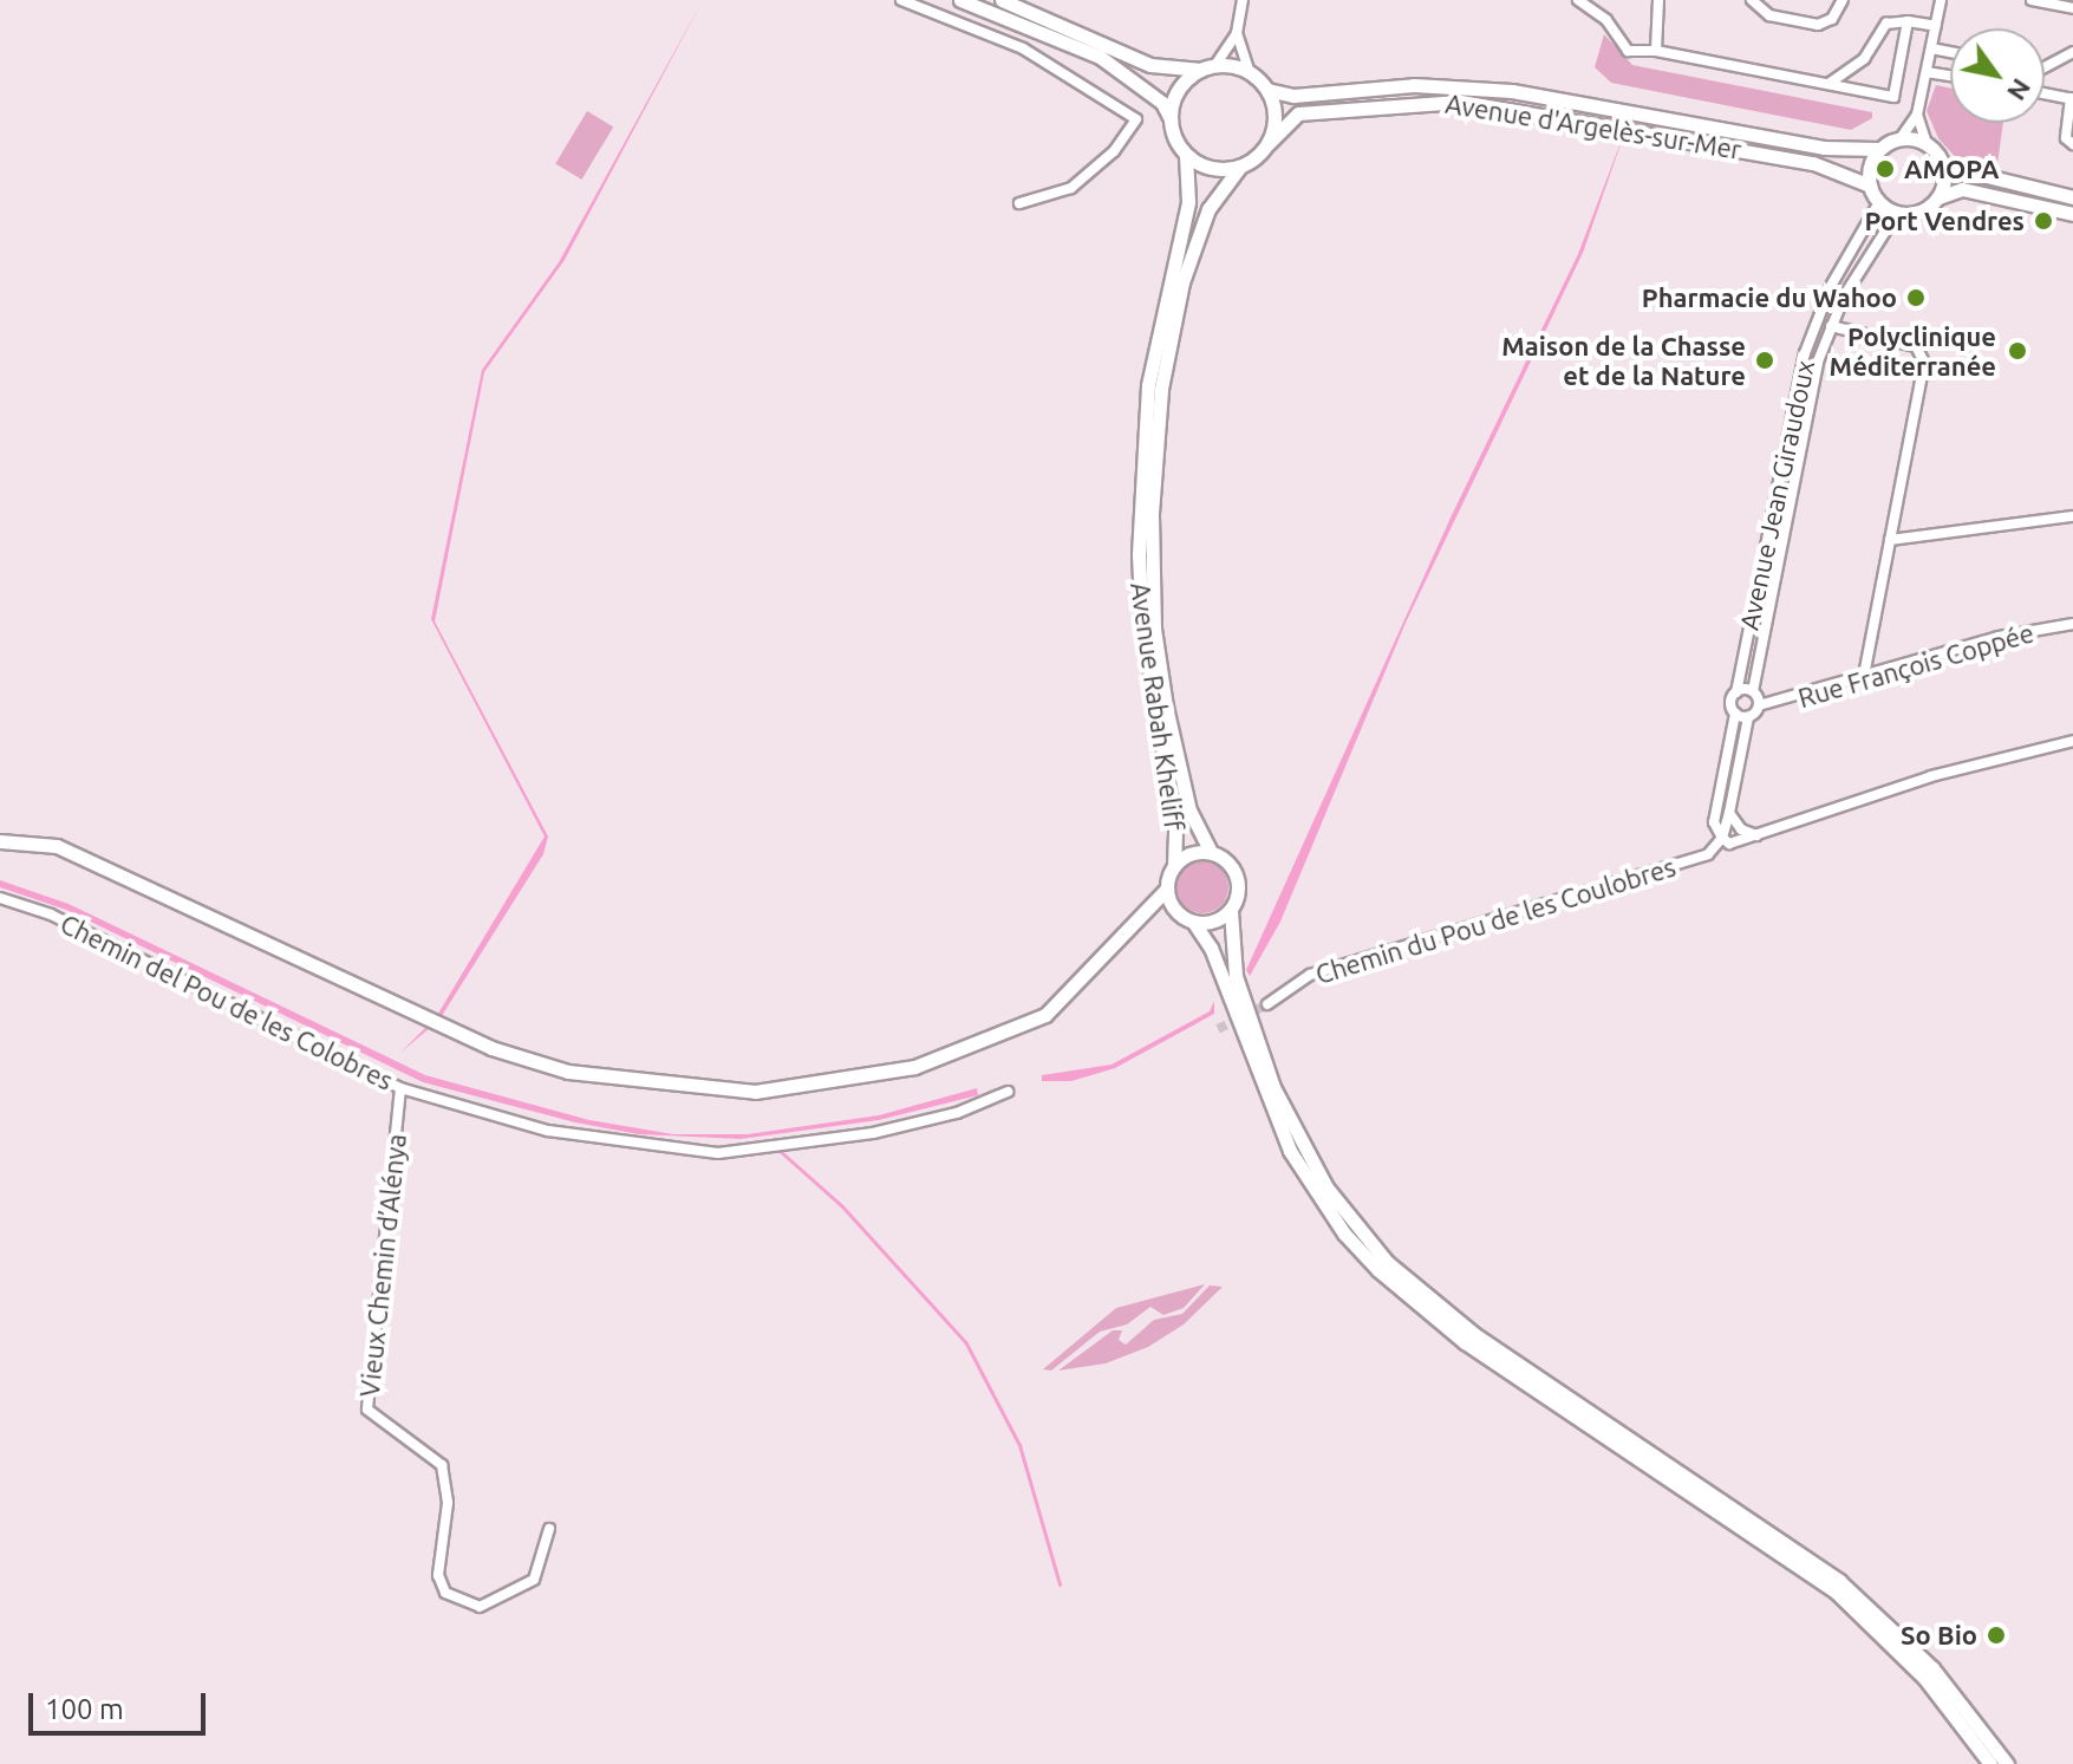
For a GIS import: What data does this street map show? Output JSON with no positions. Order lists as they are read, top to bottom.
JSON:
{
  "streets": {
    "main road": ["Avenue d'Argelès-sur-Mer", "Avenue Rabah Kheliff"],
    "street": [
      "Avenue Jean Giraudoux",
      "Rue François Coppée",
      "Chemin du Pou de les Coulobres",
      "Chemin del Pou de les Colobres",
      "Vieux Chemin d’Alénya"
    ]
  },
  "crossings": [
    ["Avenue d'Argelès-sur-Mer", "Avenue Jean Giraudoux"],
    ["Avenue d'Argelès-sur-Mer", "Avenue Rabah Kheliff"],
    ["Avenue Jean Giraudoux", "Rue François Coppée"],
    ["Chemin del Pou de les Colobres", "Vieux Chemin d’Alénya"]
  ],
  "places": [
    "AMOPA",
    "Port Vendres",
    "Pharmacie du Wahoo",
    "Polyclinique Méditerranée",
    "Maison de la Chasse et de la Nature",
    "So Bio"
  ],
  "scale_bar": "100 m",
  "north": "bottom right"
}
